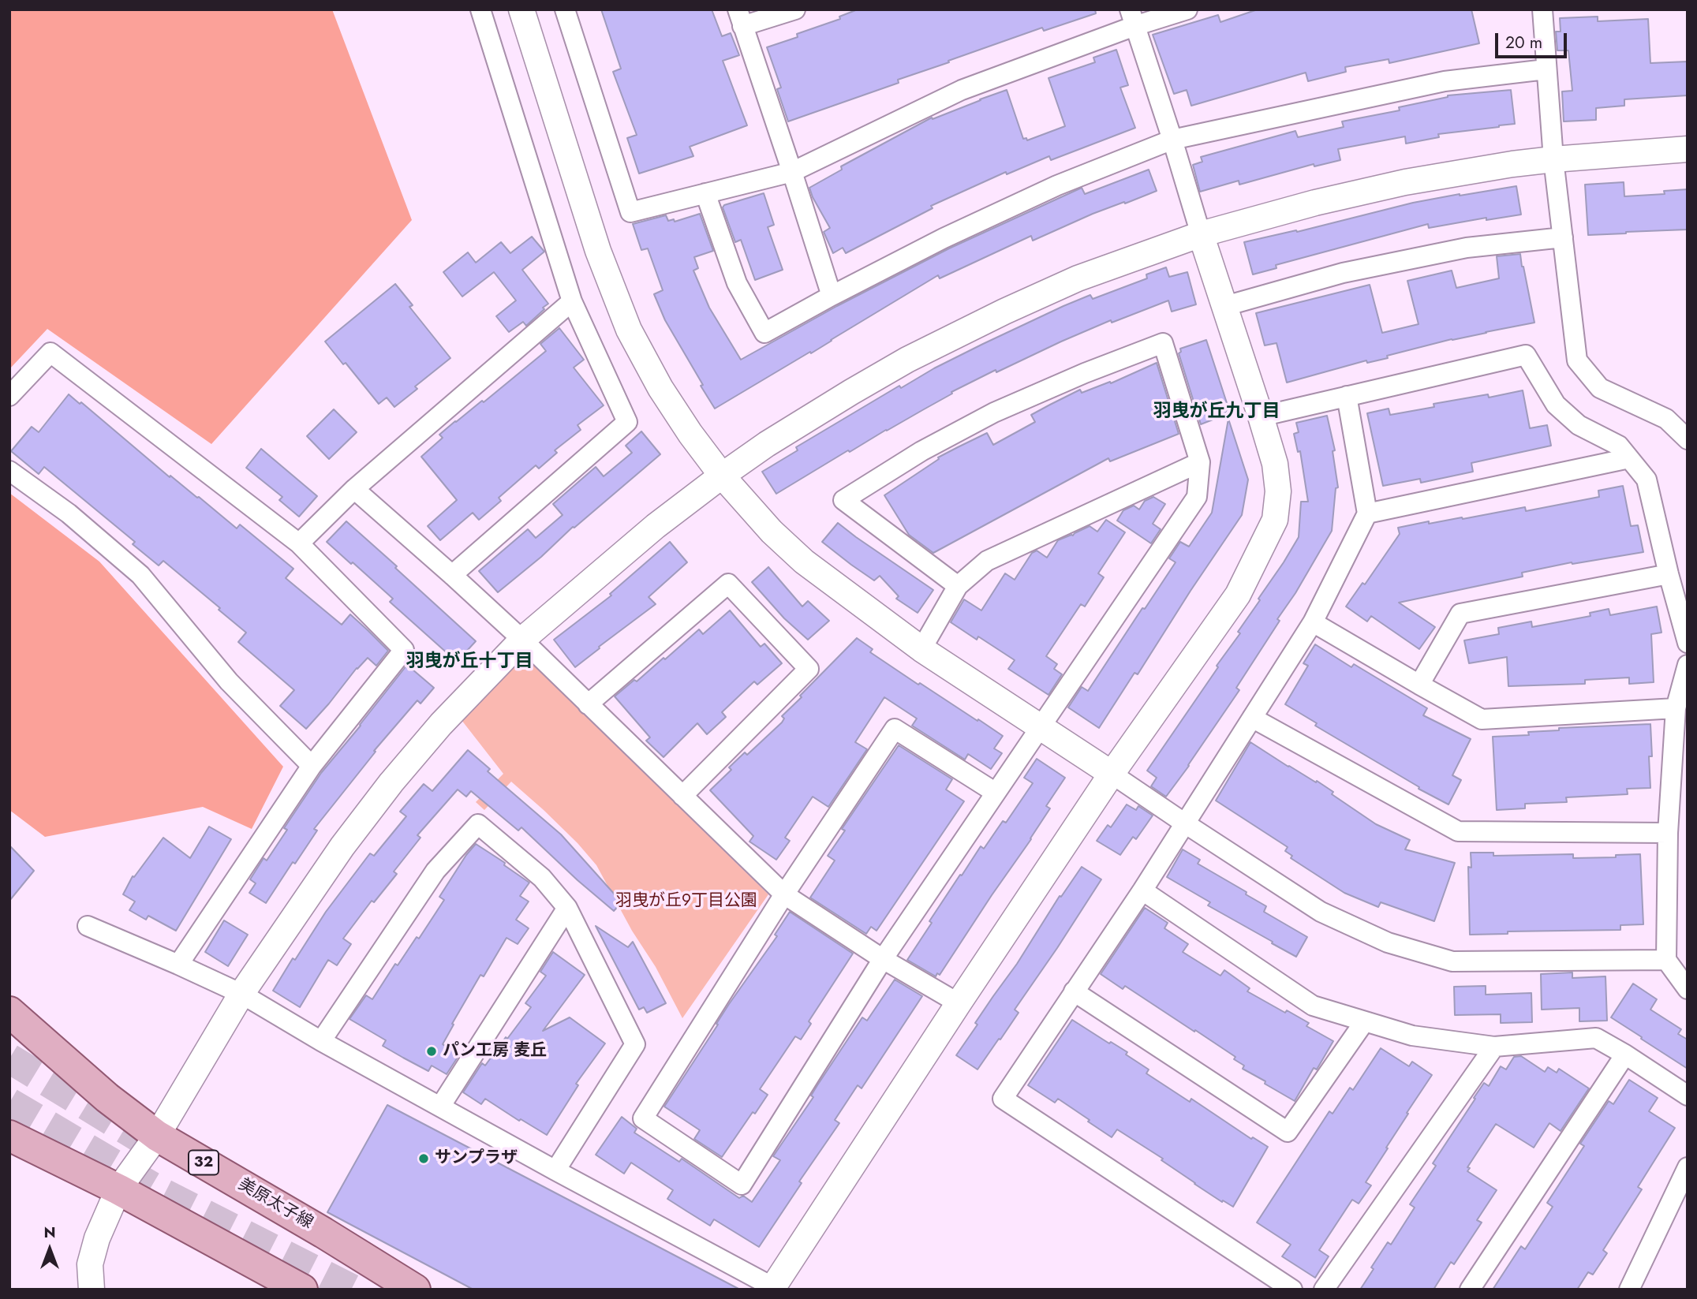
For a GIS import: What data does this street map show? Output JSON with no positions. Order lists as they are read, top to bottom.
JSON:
{
  "streets": {
    "main road": ["32", "美原太子線"]
  },
  "districts": ["羽曳が丘九丁目", "羽曳が丘十丁目"],
  "parks": ["羽曳が丘9丁目公園"],
  "places": ["パン工房 麦丘", "サンプラザ"],
  "scale_bar": "20 m",
  "north": "top"
}
